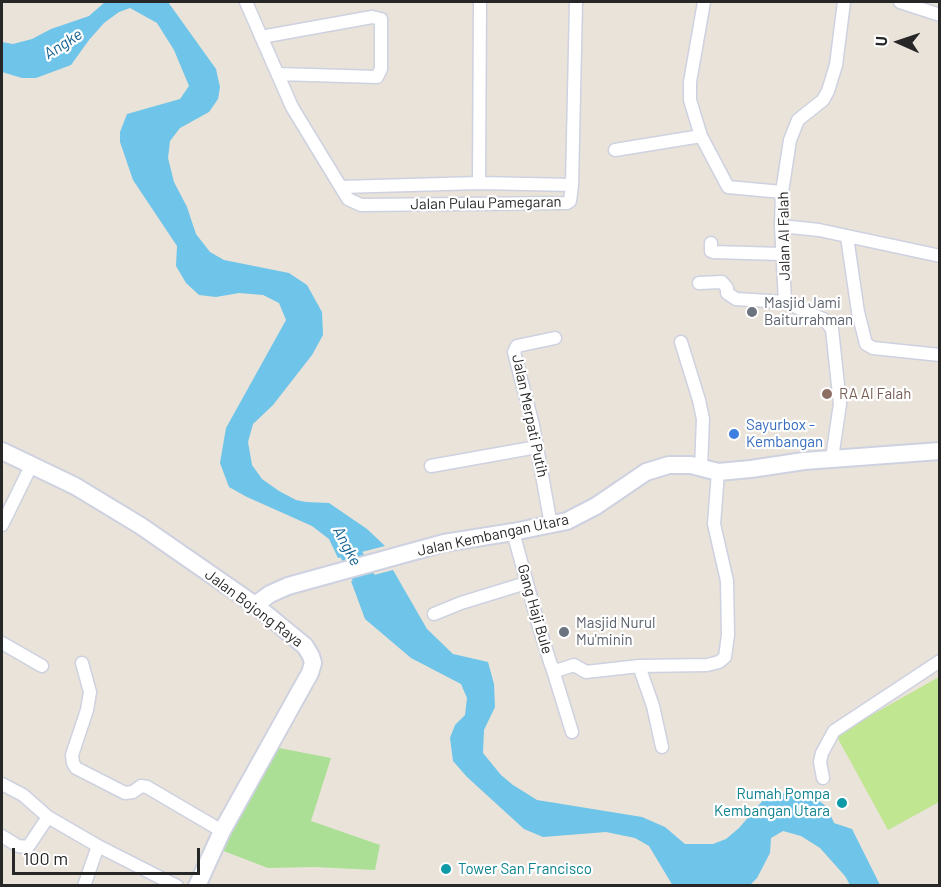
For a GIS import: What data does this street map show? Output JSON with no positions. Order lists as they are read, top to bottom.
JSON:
{
  "streets": {
    "street": [
      "Jalan Pulau Pamegaran",
      "Jalan Al Falah",
      "Jalan Merpati Putih",
      "Jalan Kembangan Utara",
      "Jalan Bojong Raya",
      "Gang Haji Bule"
    ]
  },
  "crossings": [
    ["Jalan Al Falah", "Jalan Kembangan Utara"],
    ["Jalan Merpati Putih", "Jalan Kembangan Utara"],
    ["Jalan Kembangan Utara", "Jalan Bojong Raya"],
    ["Jalan Kembangan Utara", "Gang Haji Bule"]
  ],
  "water": ["Angke"],
  "places": [
    "Masjid Jami Baiturrahman",
    "RA Al Falah",
    "Sayurbox - Kembangan",
    "Masjid Nurul Mu'minin",
    "Rumah Pompa Kembangan Utara",
    "Tower San Francisco"
  ],
  "scale_bar": "100 m",
  "north": "left"
}
